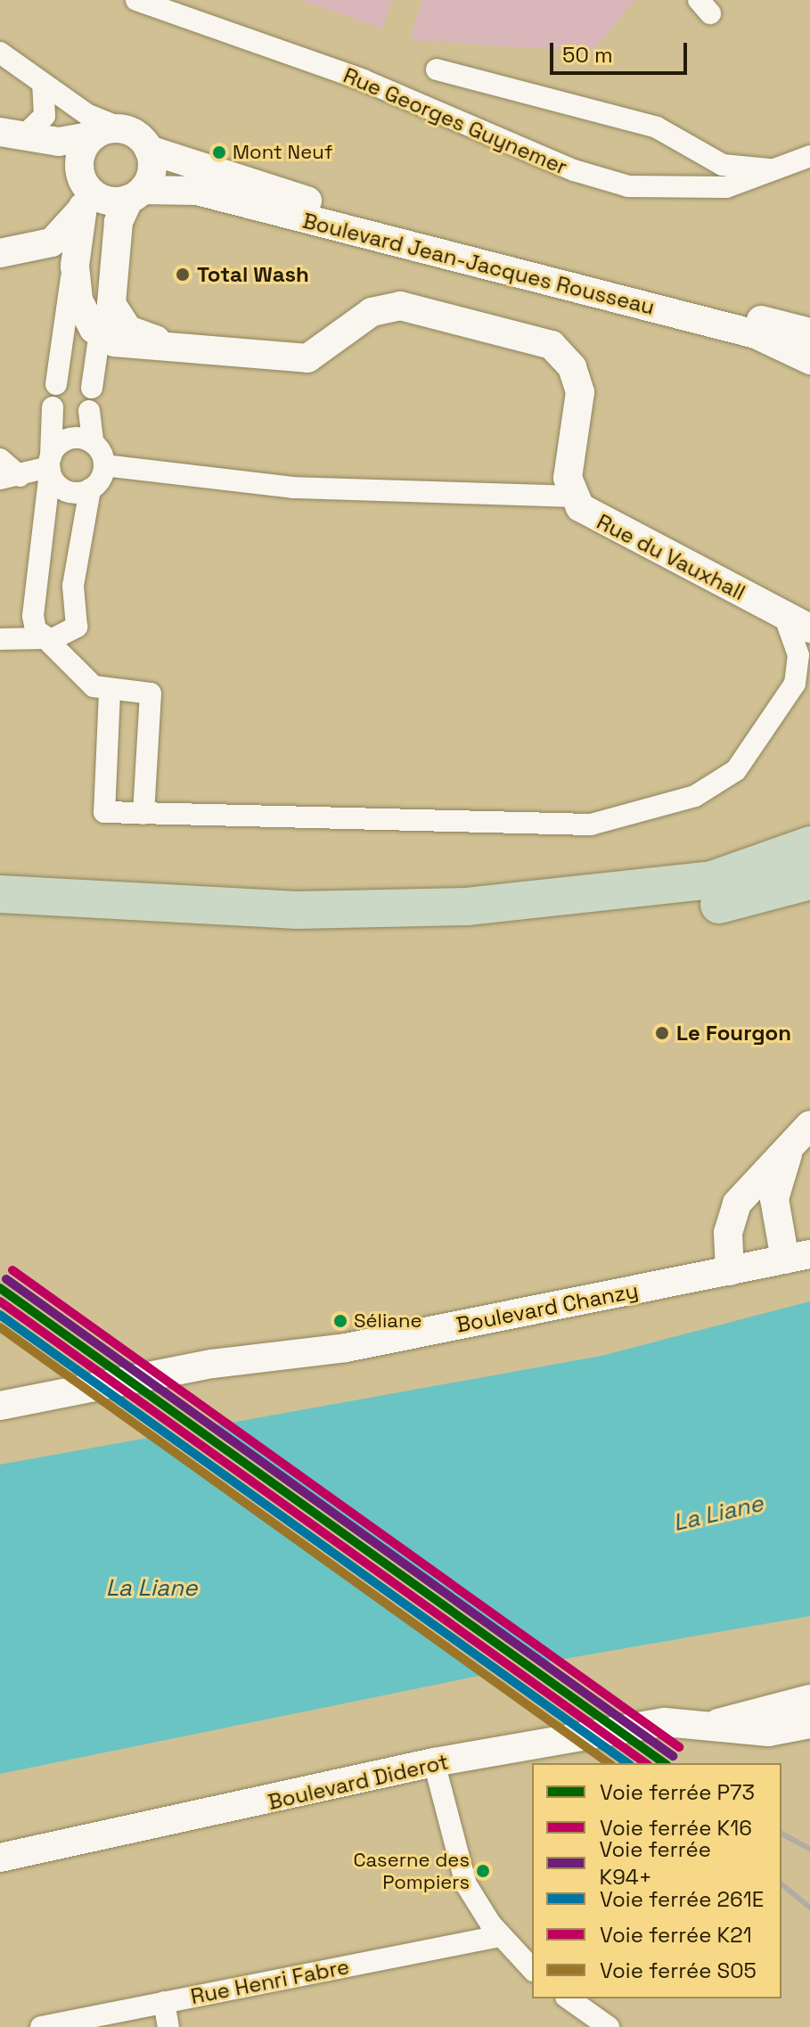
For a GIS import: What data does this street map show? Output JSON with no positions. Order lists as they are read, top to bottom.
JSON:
{
  "streets": {
    "street": [
      "Rue Georges Guynemer",
      "Boulevard Jean-Jacques Rousseau",
      "Rue du Vauxhall",
      "Boulevard Chanzy",
      "Boulevard Diderot",
      "Rue Henri Fabre"
    ]
  },
  "water": ["La Liane"],
  "places": [
    "Mont Neuf",
    "Total Wash",
    "Le Fourgon",
    "Séliane",
    "Caserne des Pompiers"
  ],
  "lines": [
    "rail line K21",
    "rail line K94+",
    "rail line P73",
    "rail line K16",
    "rail line 261E",
    "rail line S05"
  ],
  "legend": [
    "Voie ferrée P73",
    "Voie ferrée K16",
    "Voie ferrée K94+",
    "Voie ferrée 261E",
    "Voie ferrée K21",
    "Voie ferrée S05"
  ],
  "scale_bar": "50 m"
}
